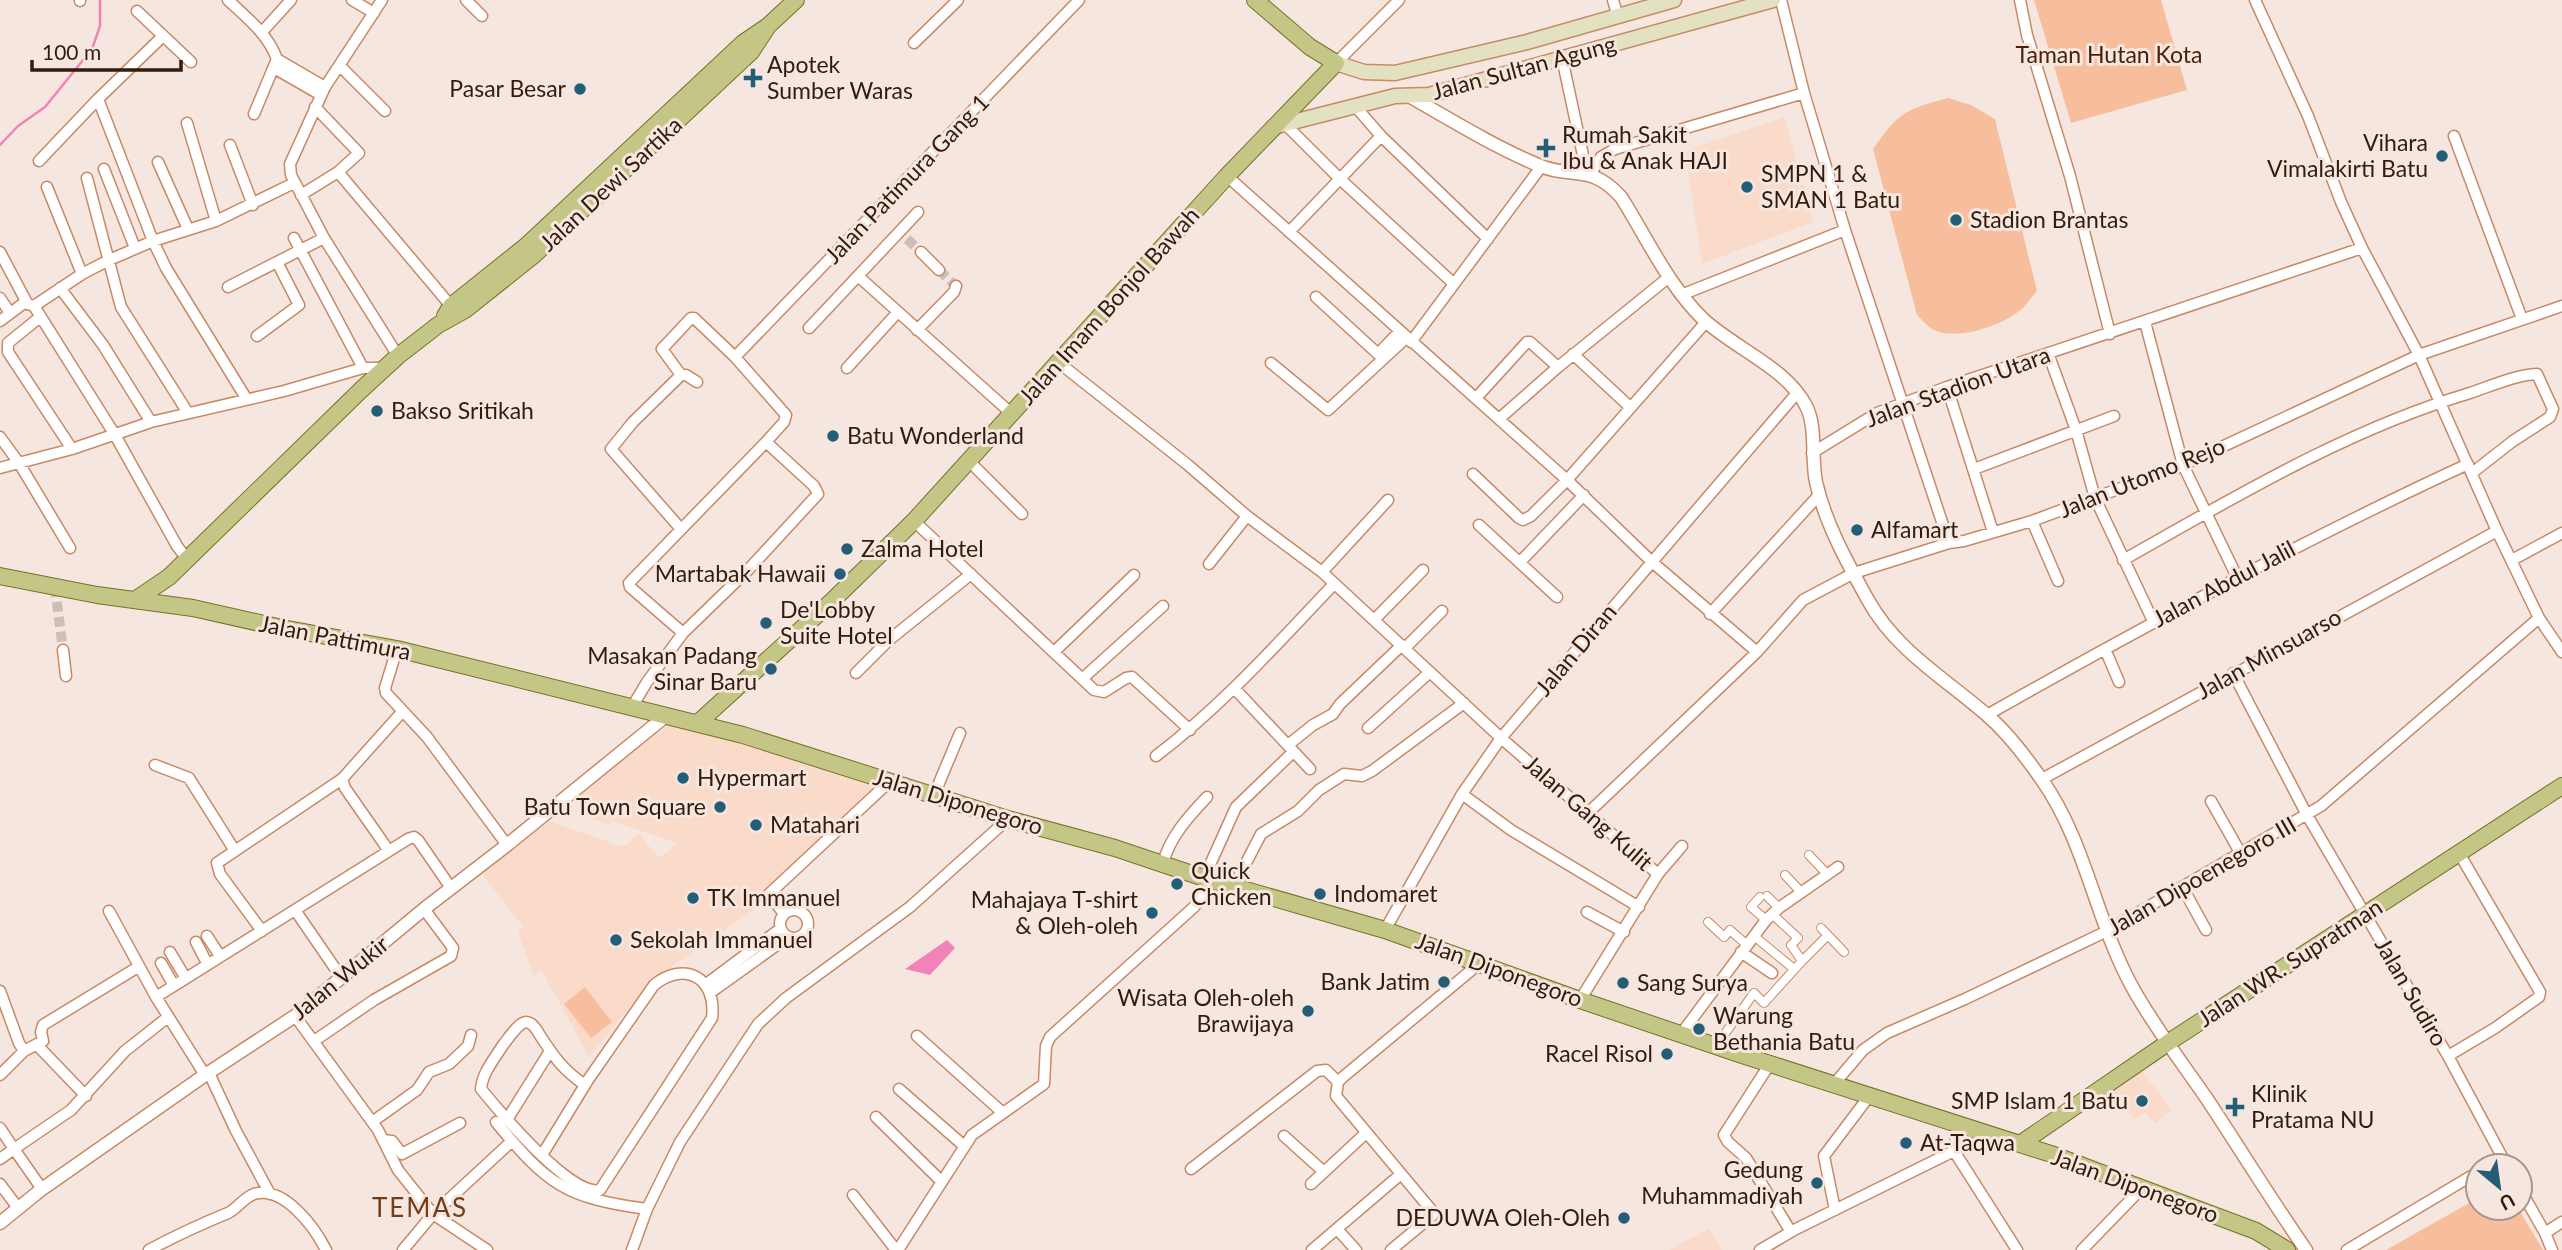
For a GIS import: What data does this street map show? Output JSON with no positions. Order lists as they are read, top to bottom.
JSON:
{
  "streets": {
    "main road": [
      "Jalan Sultan Agung",
      "Jalan Dewi Sartika",
      "Jalan Imam Bonjol Bawah",
      "Jalan Pattimura",
      "Jalan Diponegoro",
      "Jalan WR. Supratman"
    ],
    "street": [
      "Jalan Patimura Gang 1",
      "Jalan Stadion Utara",
      "Jalan Utomo Rejo",
      "Jalan Abdul Jalil",
      "Jalan Diran",
      "Jalan Minsuarso",
      "Jalan Gang Kulit",
      "Jalan Dipoenegoro III",
      "Jalan Wukir",
      "Jalan Sudiro"
    ]
  },
  "crossings": [
    ["Jalan Sultan Agung", "Jalan Imam Bonjol Bawah"],
    ["Jalan Dewi Sartika", "Jalan Pattimura"],
    ["Jalan Imam Bonjol Bawah", "Jalan Diponegoro"],
    ["Jalan Imam Bonjol Bawah", "Jalan Gang Kulit"],
    ["Jalan Utomo Rejo", "Jalan Gang Kulit"],
    ["Jalan Pattimura", "Jalan Diponegoro"],
    ["Jalan Pattimura", "Jalan Wukir"],
    ["Jalan Diran", "Jalan Diponegoro"],
    ["Jalan Diran", "Jalan Gang Kulit"],
    ["Jalan Minsuarso", "Jalan Sudiro"],
    ["Jalan Diponegoro", "Jalan Gang Kulit"],
    ["Jalan Diponegoro", "Jalan Dipoenegoro III"],
    ["Jalan Diponegoro", "Jalan WR. Supratman"],
    ["Jalan Diponegoro", "Jalan Wukir"],
    ["Jalan Dipoenegoro III", "Jalan Sudiro"],
    ["Jalan WR. Supratman", "Jalan Sudiro"]
  ],
  "districts": ["TEMAS"],
  "parks": ["Taman Hutan Kota"],
  "places": {
    "health": ["Apotek Sumber Waras", "Rumah Sakit Ibu & Anak HAJI", "Klinik Pratama NU"],
    "other": [
      "Pasar Besar",
      "Vihara Vimalakirti Batu",
      "SMPN 1 & SMAN 1 Batu",
      "Stadion Brantas",
      "Bakso Sritikah",
      "Batu Wonderland",
      "Alfamart",
      "Zalma Hotel",
      "Martabak Hawaii",
      "De'Lobby Suite Hotel",
      "Masakan Padang Sinar Baru",
      "Hypermart",
      "Batu Town Square",
      "Matahari",
      "Quick Chicken",
      "Indomaret",
      "TK Immanuel",
      "Mahajaya T-shirt & Oleh-oleh",
      "Sekolah Immanuel",
      "Bank Jatim",
      "Sang Surya",
      "Wisata Oleh-oleh Brawijaya",
      "Warung Bethania Batu",
      "Racel Risol",
      "SMP Islam 1 Batu",
      "At-Taqwa",
      "Gedung Muhammadiyah",
      "DEDUWA Oleh-Oleh"
    ]
  },
  "scale_bar": "100 m",
  "north": "bottom right"
}
